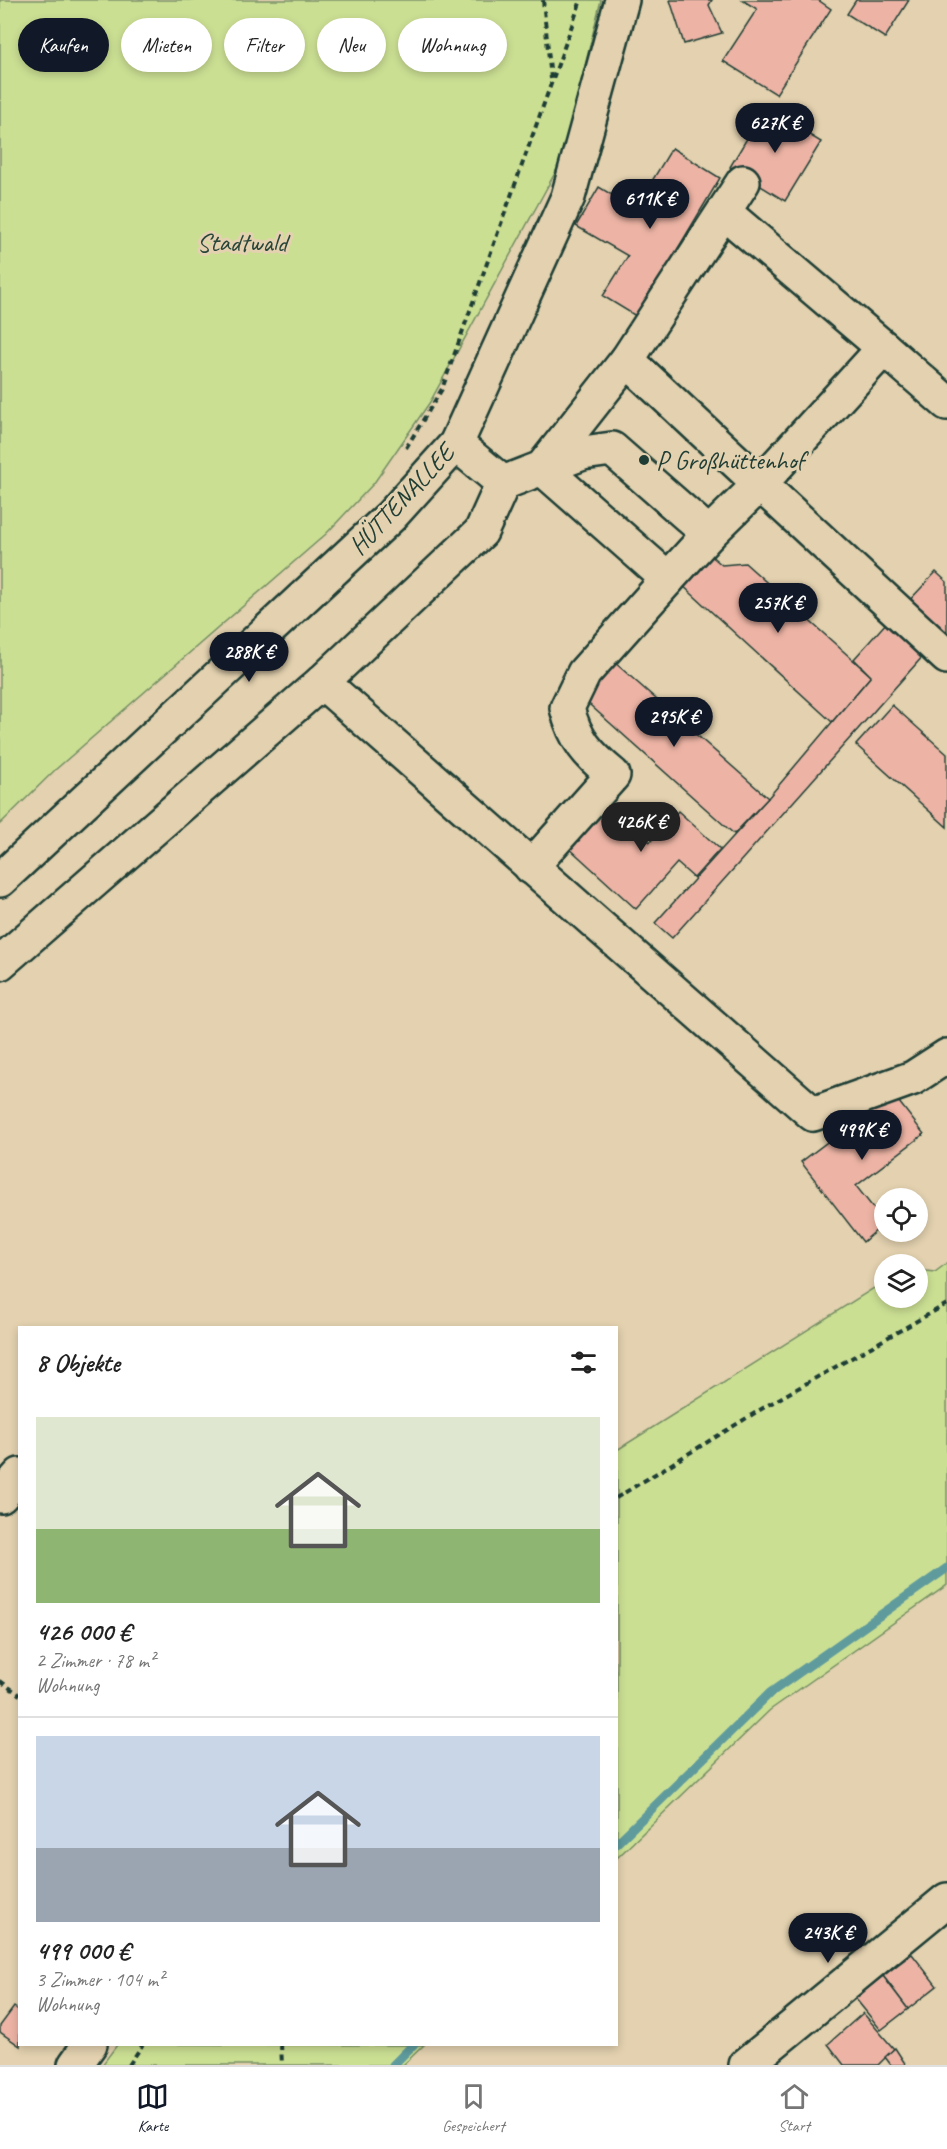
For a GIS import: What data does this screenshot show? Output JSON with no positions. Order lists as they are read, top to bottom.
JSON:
{
  "streets": {
    "street": ["HÜTTENALLEE"]
  },
  "parks": ["Stadtwald"],
  "places": ["P Großhüttenhof"],
  "page": {
    "chip": [
      "Kaufen",
      "Mieten",
      "Filter",
      "Neu",
      "Wohnung"
    ],
    "price": [
      "627K €",
      "611K €",
      "257K €",
      "288K €",
      "295K €",
      "426K €",
      "499K €",
      "243K €"
    ],
    "heading": "8 Objekte",
    "list": [
      {
        "name": "426 000 €",
        "note": "2 Zimmer · 78 m² · Wohnung"
      },
      {
        "name": "499 000 €",
        "note": "3 Zimmer · 104 m² · Wohnung"
      }
    ],
    "tabs": ["Karte", "Gespeichert", "Start"]
  }
}
